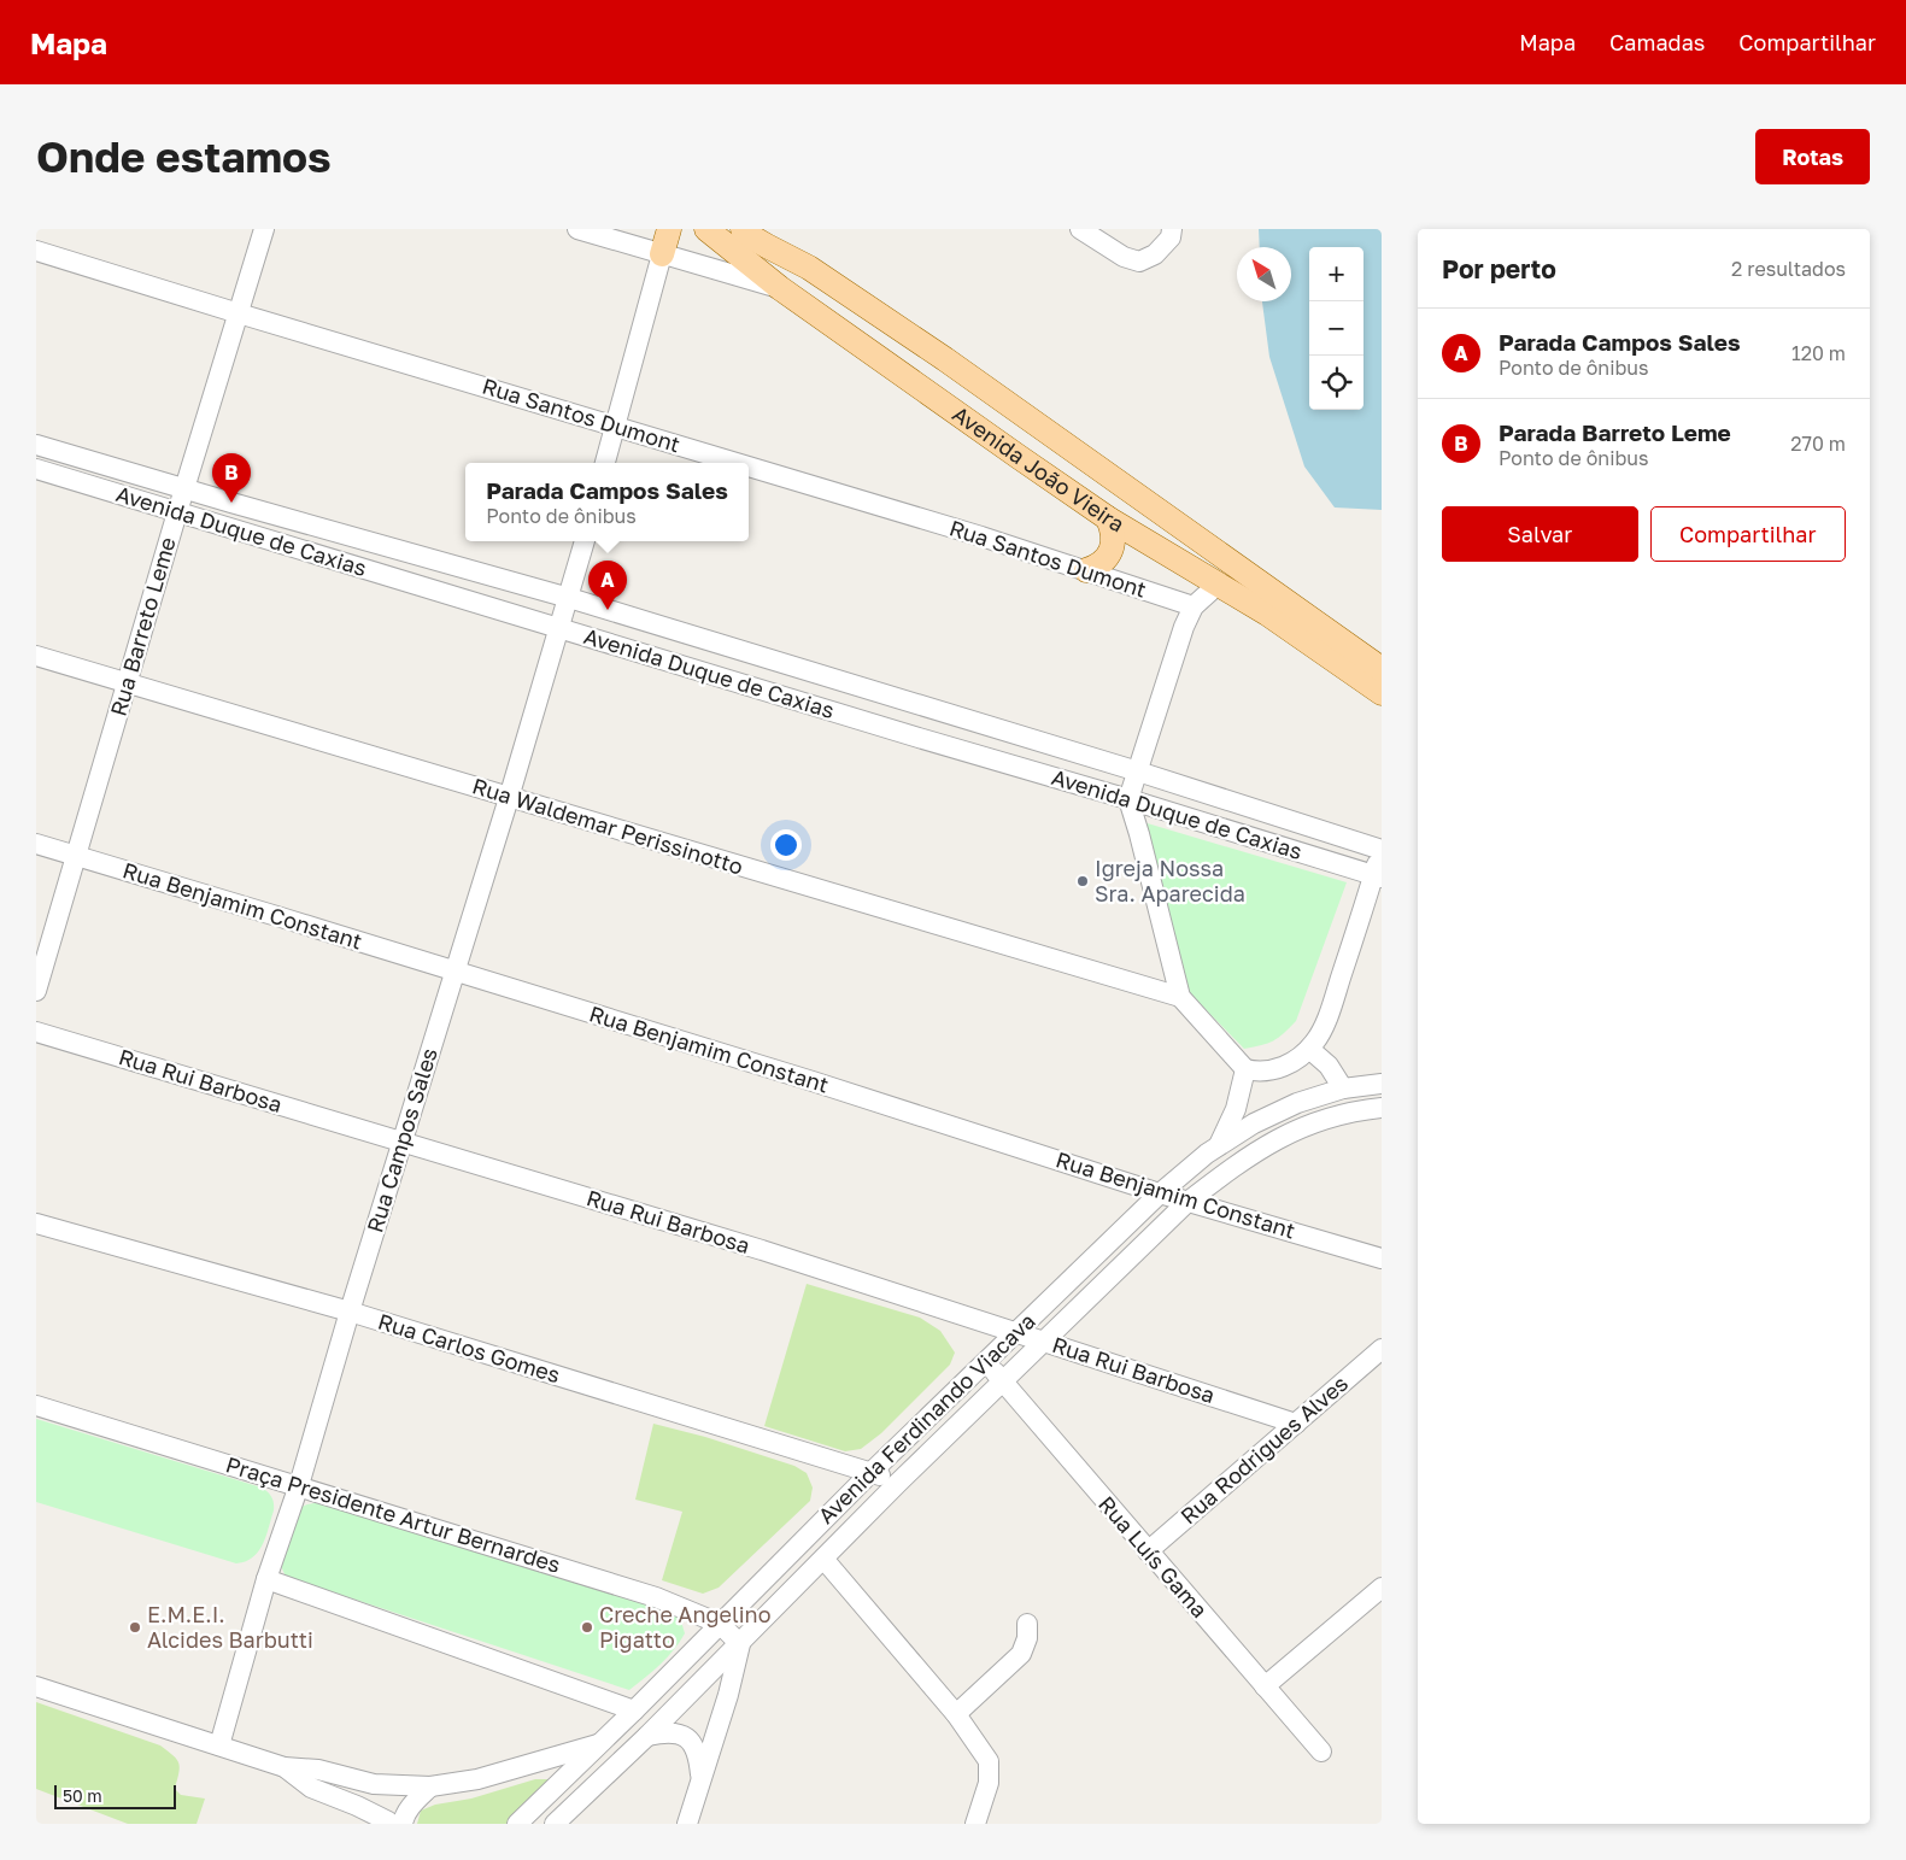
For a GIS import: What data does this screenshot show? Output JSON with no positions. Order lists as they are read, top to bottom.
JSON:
{
  "streets": {
    "main road": ["Avenida João Vieira"],
    "street": [
      "Rua Santos Dumont",
      "Avenida Duque de Caxias",
      "Rua Barreto Leme",
      "Rua Waldemar Perissinotto",
      "Rua Benjamim Constant",
      "Rua Rui Barbosa",
      "Rua Campos Sales",
      "Rua Carlos Gomes",
      "Avenida Ferdinando Viacava",
      "Rua Rodrigues Alves",
      "Praça Presidente Artur Bernardes",
      "Rua Luís Gama"
    ]
  },
  "crossings": [
    ["Rua Santos Dumont", "Rua Barreto Leme"],
    ["Avenida Duque de Caxias", "Rua Barreto Leme"],
    ["Avenida Duque de Caxias", "Rua Campos Sales"],
    ["Rua Barreto Leme", "Rua Waldemar Perissinotto"],
    ["Rua Barreto Leme", "Rua Benjamim Constant"],
    ["Rua Waldemar Perissinotto", "Rua Campos Sales"],
    ["Rua Benjamim Constant", "Rua Campos Sales"],
    ["Rua Benjamim Constant", "Avenida Ferdinando Viacava"],
    ["Rua Rui Barbosa", "Rua Campos Sales"],
    ["Rua Rui Barbosa", "Avenida Ferdinando Viacava"],
    ["Rua Rui Barbosa", "Rua Rodrigues Alves"],
    ["Rua Campos Sales", "Rua Carlos Gomes"],
    ["Rua Campos Sales", "Praça Presidente Artur Bernardes"],
    ["Rua Carlos Gomes", "Avenida Ferdinando Viacava"],
    ["Avenida Ferdinando Viacava", "Praça Presidente Artur Bernardes"],
    ["Avenida Ferdinando Viacava", "Rua Luís Gama"],
    ["Rua Rodrigues Alves", "Rua Luís Gama"]
  ],
  "places": ["Igreja Nossa Sra. Aparecida", "E.M.E.I. Alcides Barbutti", "Creche Angelino Pigatto"],
  "scale_bar": "50 m",
  "north": "top left",
  "page": {
    "header": "Mapa",
    "nav": ["Mapa", "Camadas", "Compartilhar"],
    "buttons": [
      "Rotas",
      ["Salvar", "Compartilhar"]
    ],
    "title": "Onde estamos",
    "heading": ["Por perto", "2 resultados"],
    "map_buttons": ["+", "−"],
    "list": [
      {
        "mark": "A",
        "name": "Parada Campos Sales",
        "note": "Ponto de ônibus",
        "value": "120 m"
      },
      {
        "mark": "B",
        "name": "Parada Barreto Leme",
        "note": "Ponto de ônibus",
        "value": "270 m"
      }
    ],
    "pins": ["B", "A"],
    "popup": ["Parada Campos Sales", "Ponto de ônibus"],
    "scale": "50 m"
  }
}
